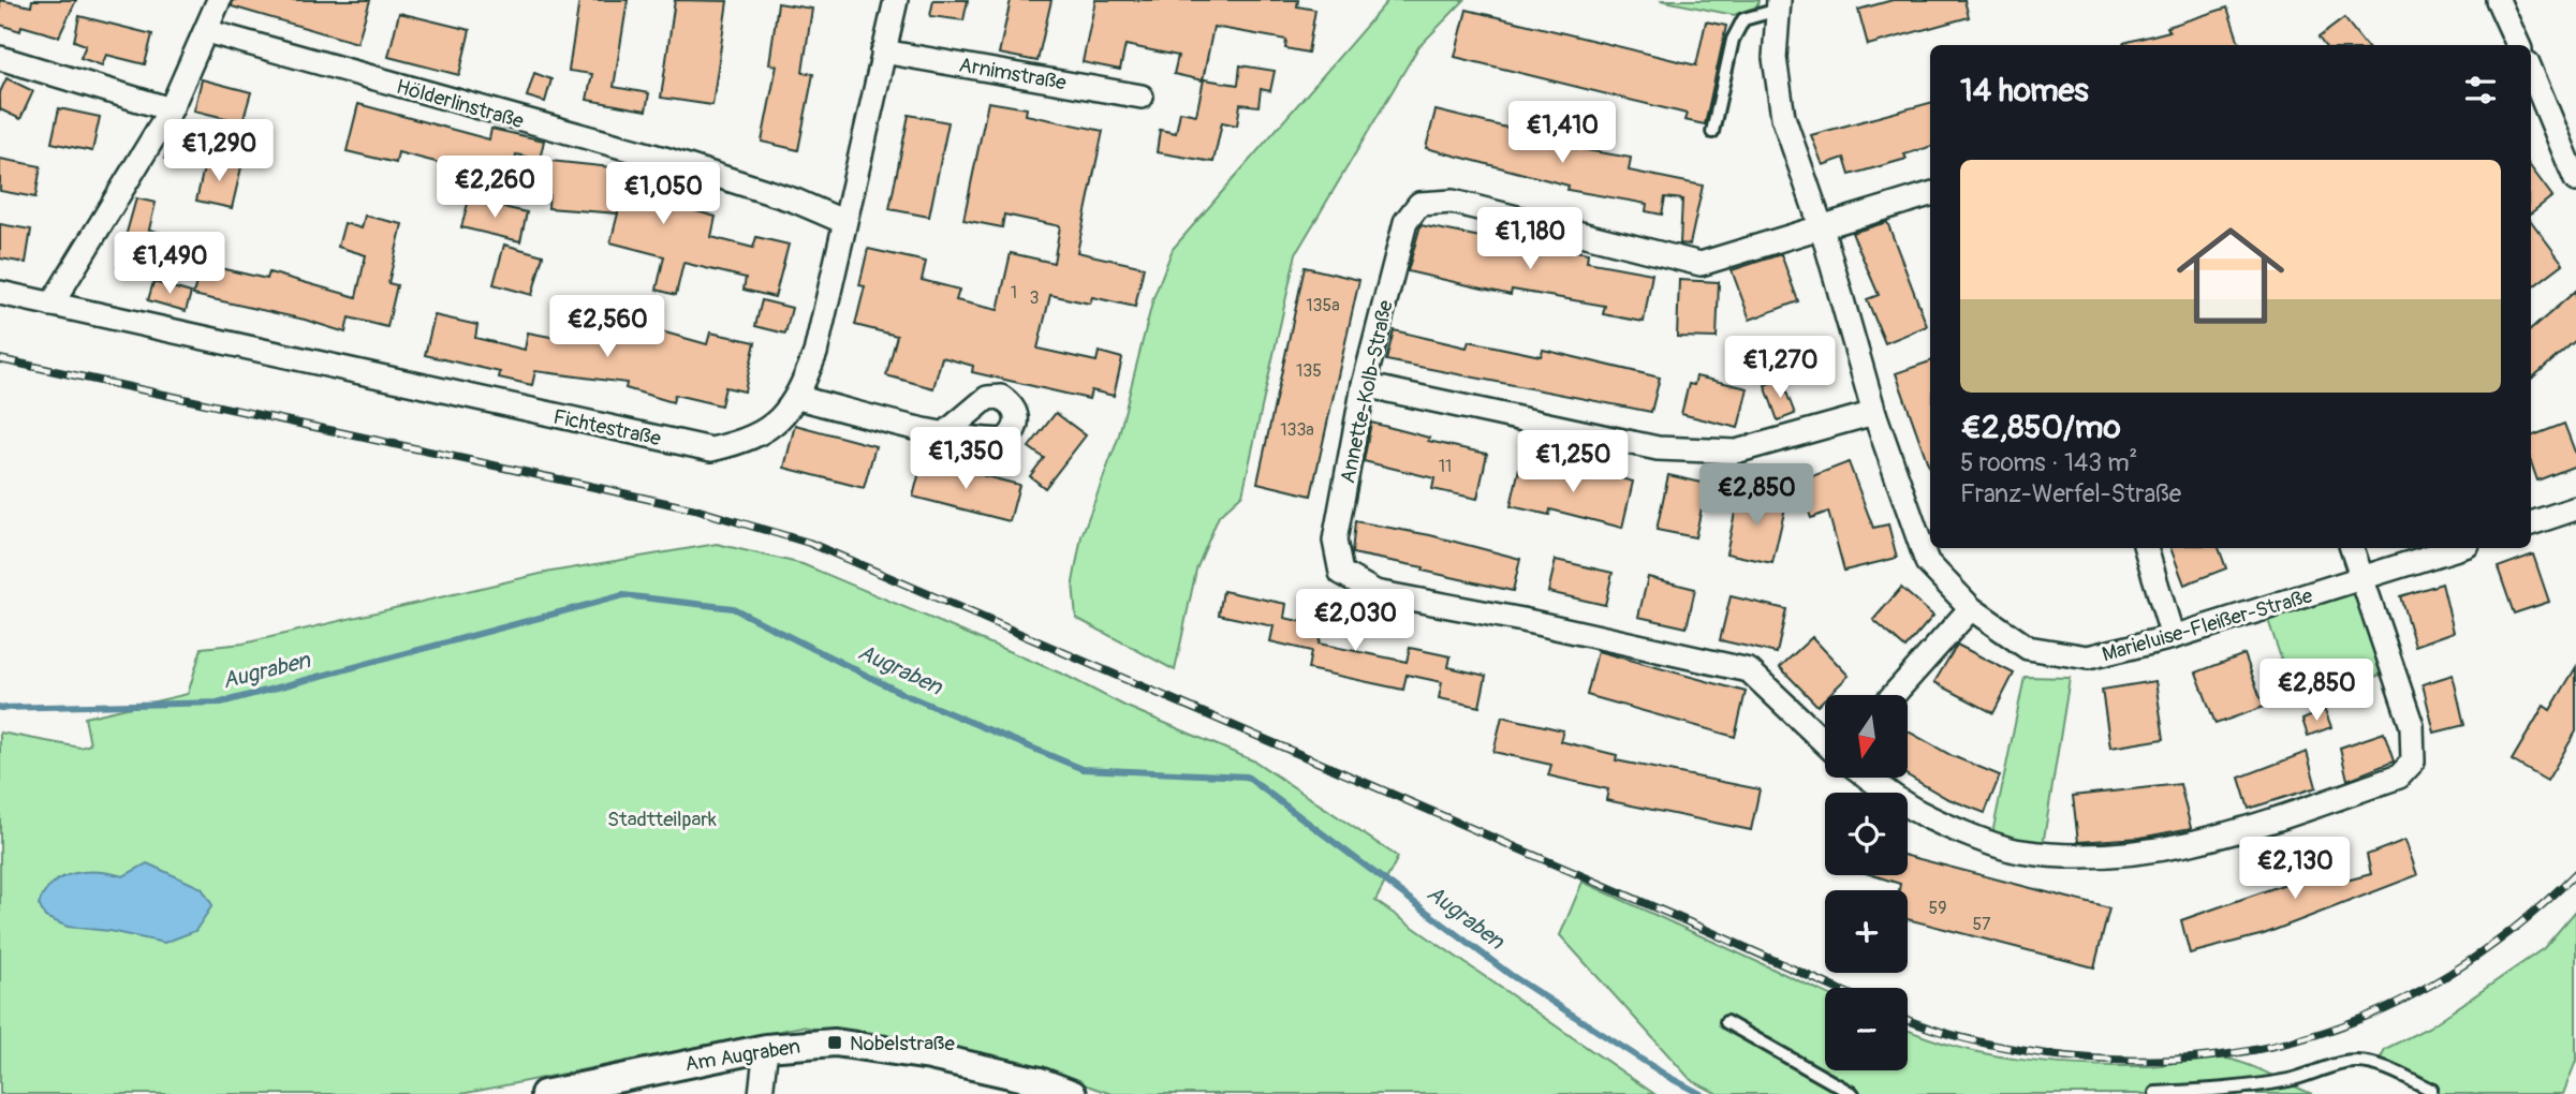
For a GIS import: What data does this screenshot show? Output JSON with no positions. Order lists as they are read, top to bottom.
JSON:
{
  "streets": {
    "street": [
      "Arnimstraße",
      "Hölderlinstraße",
      "Annette-Kolb-Straße",
      "Fichtestraße",
      "Marieluise-Fleißer-Straße",
      "Am Augraben"
    ]
  },
  "crossings": [
    ["Arnimstraße", "Fichtestraße"],
    ["Hölderlinstraße", "Fichtestraße"],
    ["Annette-Kolb-Straße", "Marieluise-Fleißer-Straße"]
  ],
  "water": ["Augraben"],
  "parks": ["Stadtteilpark"],
  "places": {
    "transit": ["Nobelstraße"]
  },
  "house_numbers": [
    "1",
    "3",
    "135a",
    "135",
    "133a",
    "11",
    "59",
    "57"
  ],
  "north": "bottom",
  "page": {
    "heading": "14 homes",
    "price": [
      "€1,410",
      "€1,290",
      "€2,260",
      "€1,050",
      "€1,180",
      "€1,490",
      "€2,560",
      "€1,270",
      "€1,350",
      "€1,250",
      "€2,850",
      "€2,030",
      "€2,850",
      "€2,130"
    ],
    "list": [
      {
        "name": "€2,850/mo",
        "note": "5 rooms · 143 m² · Franz-Werfel-Straße"
      }
    ],
    "map_buttons": ["+", "−"]
  }
}
